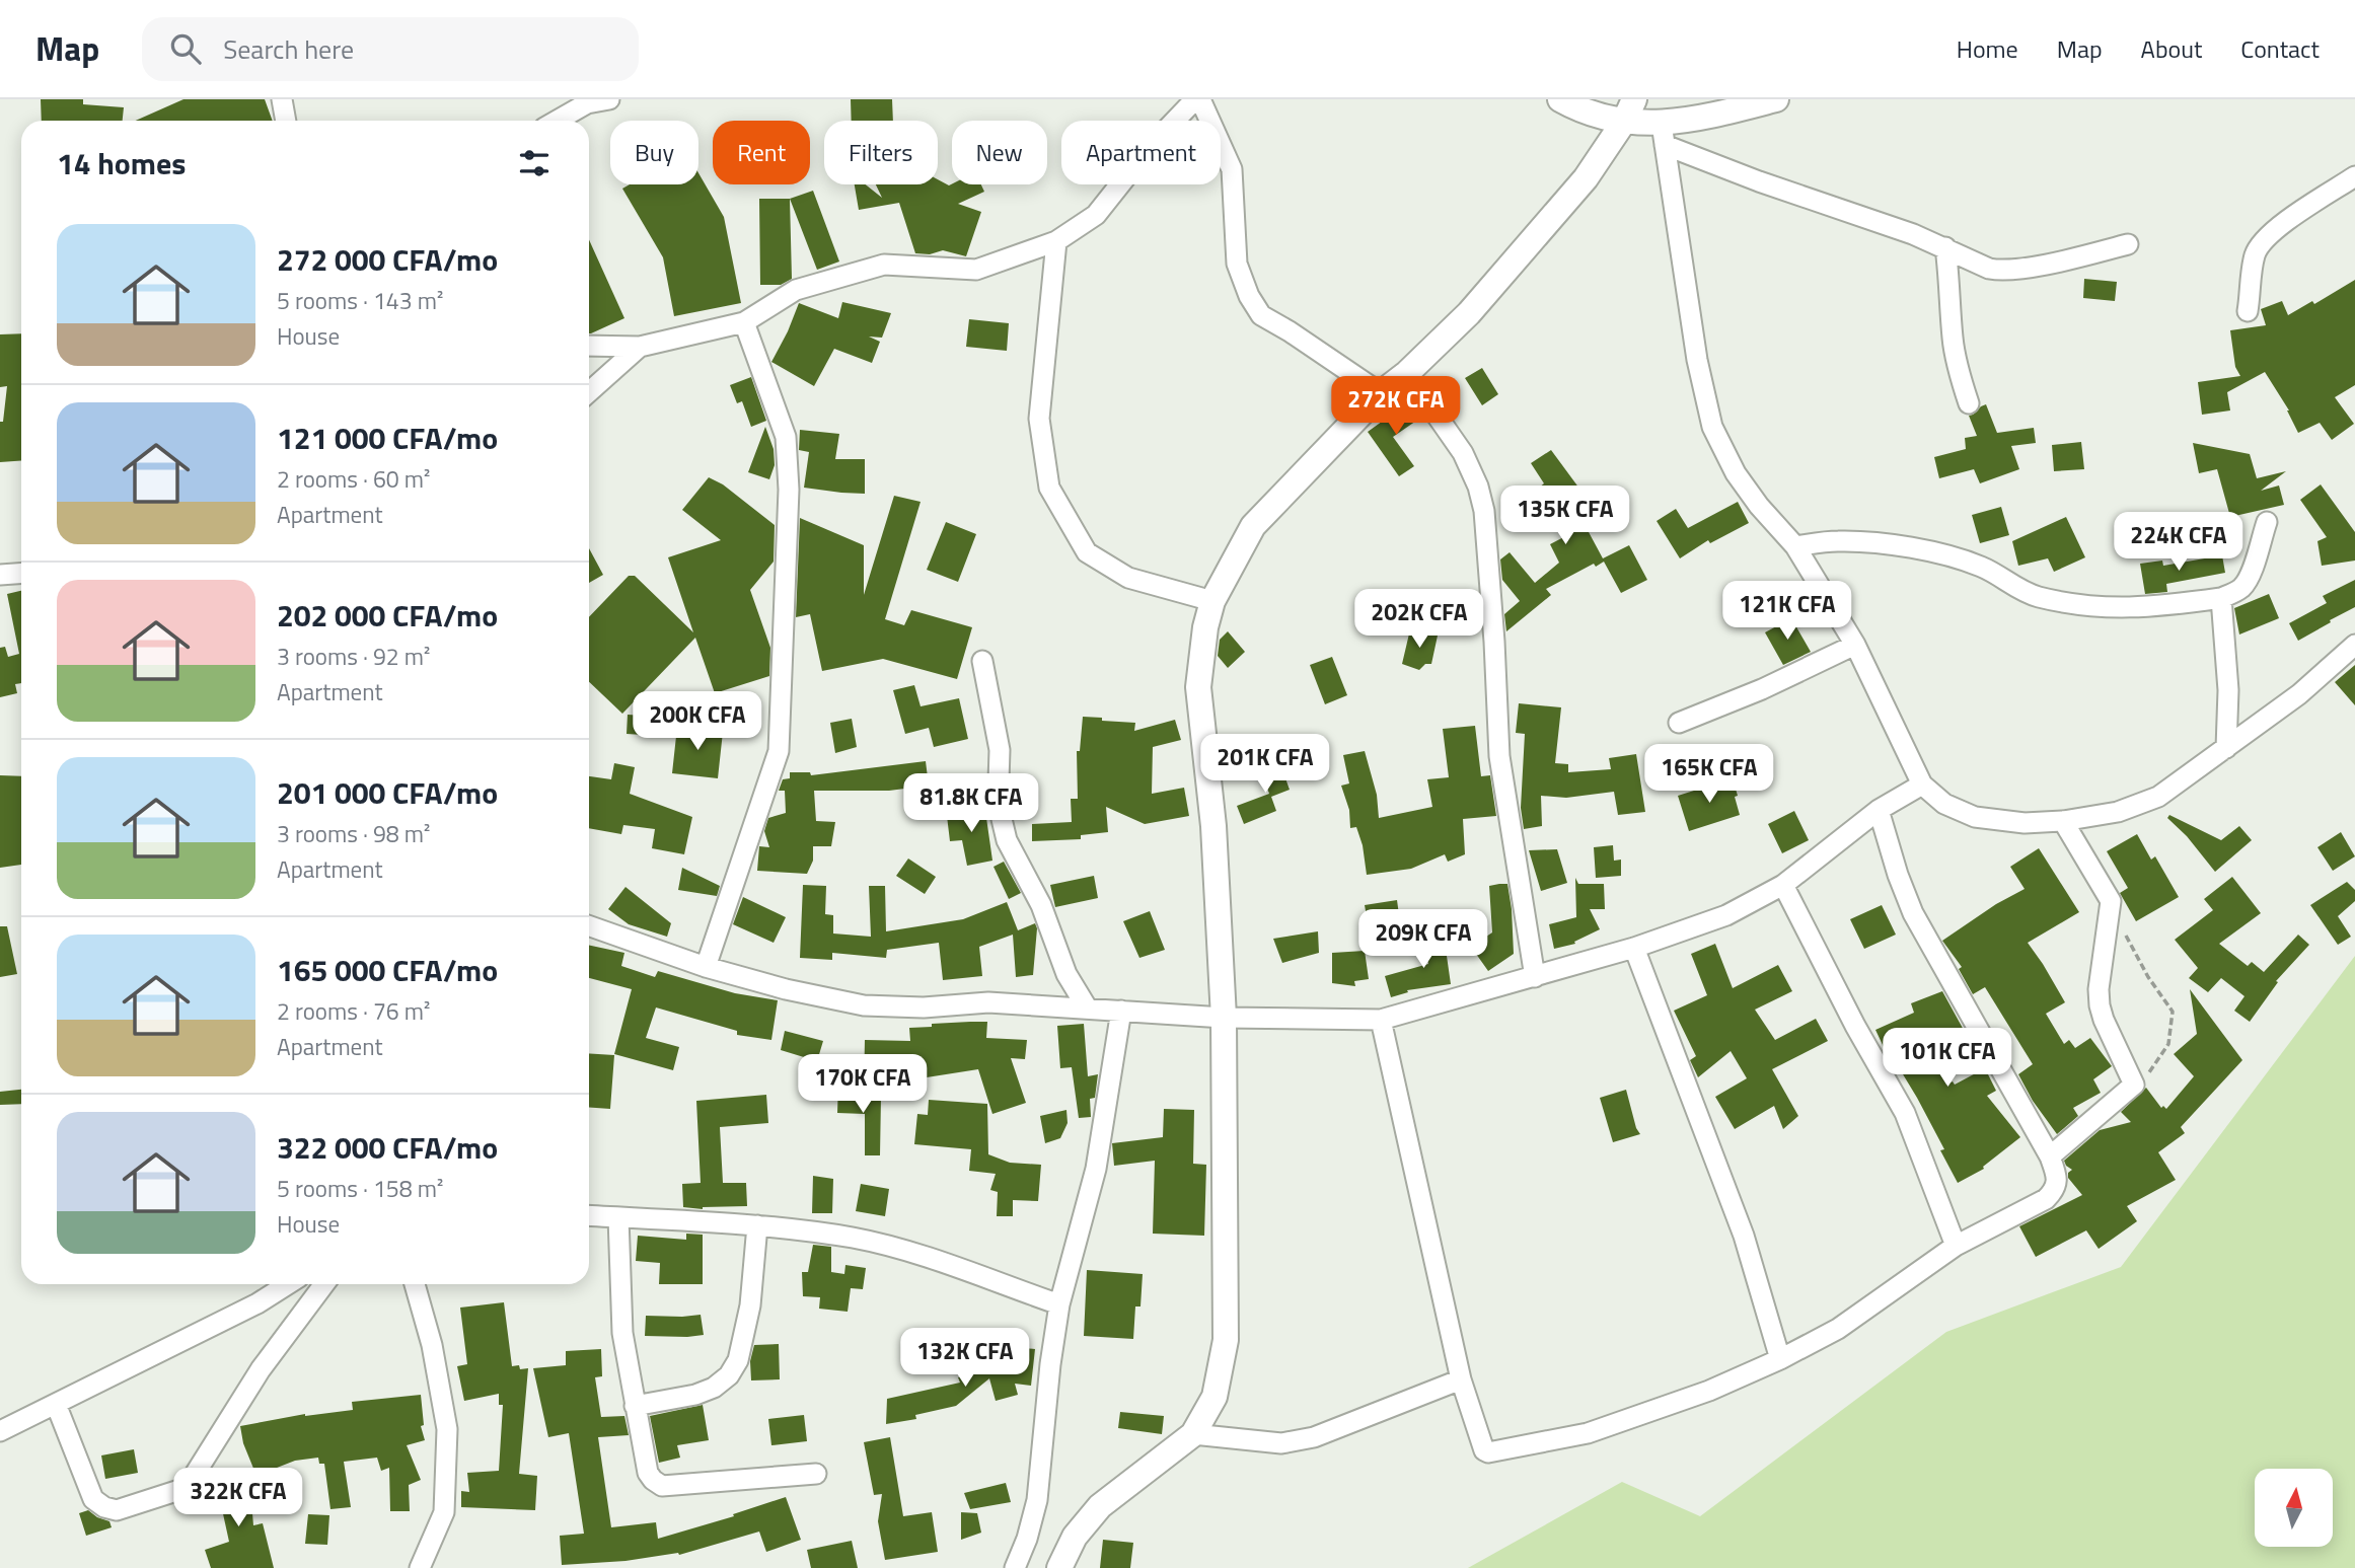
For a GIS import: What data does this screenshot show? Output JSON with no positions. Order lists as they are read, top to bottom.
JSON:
{
  "north": "top",
  "page": {
    "header": "Map",
    "search": "Search here",
    "nav": [
      "Home",
      "Map",
      "About",
      "Contact"
    ],
    "chip": [
      "Buy",
      "Rent",
      "Filters",
      "New",
      "Apartment"
    ],
    "heading": "14 homes",
    "list": [
      {
        "name": "272 000 CFA/mo",
        "note": "5 rooms · 143 m² · House"
      },
      {
        "name": "121 000 CFA/mo",
        "note": "2 rooms · 60 m² · Apartment"
      },
      {
        "name": "202 000 CFA/mo",
        "note": "3 rooms · 92 m² · Apartment"
      },
      {
        "name": "201 000 CFA/mo",
        "note": "3 rooms · 98 m² · Apartment"
      },
      {
        "name": "165 000 CFA/mo",
        "note": "2 rooms · 76 m² · Apartment"
      },
      {
        "name": "322 000 CFA/mo",
        "note": "5 rooms · 158 m² · House"
      }
    ],
    "price": [
      "272K CFA",
      "135K CFA",
      "224K CFA",
      "121K CFA",
      "202K CFA",
      "200K CFA",
      "201K CFA",
      "165K CFA",
      "81.8K CFA",
      "209K CFA",
      "101K CFA",
      "170K CFA",
      "132K CFA",
      "322K CFA"
    ]
  }
}
